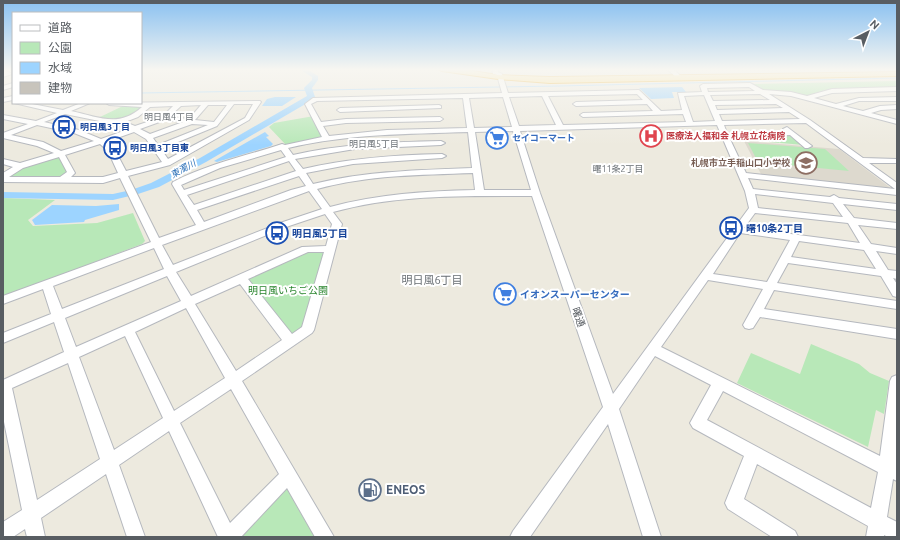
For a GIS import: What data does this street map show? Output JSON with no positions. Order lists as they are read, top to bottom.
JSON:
{
  "streets": {
    "street": ["曙通"]
  },
  "districts": [
    "明日風4丁目",
    "明日風5丁目",
    "曙11条2丁目",
    "明日風6丁目"
  ],
  "water": ["東濁川"],
  "parks": ["明日風いちご公園"],
  "places": {
    "bus stop": [
      "明日風3丁目",
      "明日風3丁目東",
      "曙10条2丁目",
      "明日風5丁目"
    ],
    "hospital": ["医療法人福和会 札幌立花病院"],
    "supermarket": ["セイコーマート", "イオンスーパーセンター"],
    "school or university": ["札幌市立手稲山口小学校"],
    "fuel station": ["ENEOS"]
  },
  "legend": [
    "道路",
    "公園",
    "水域",
    "建物"
  ],
  "north": "top right"
}
